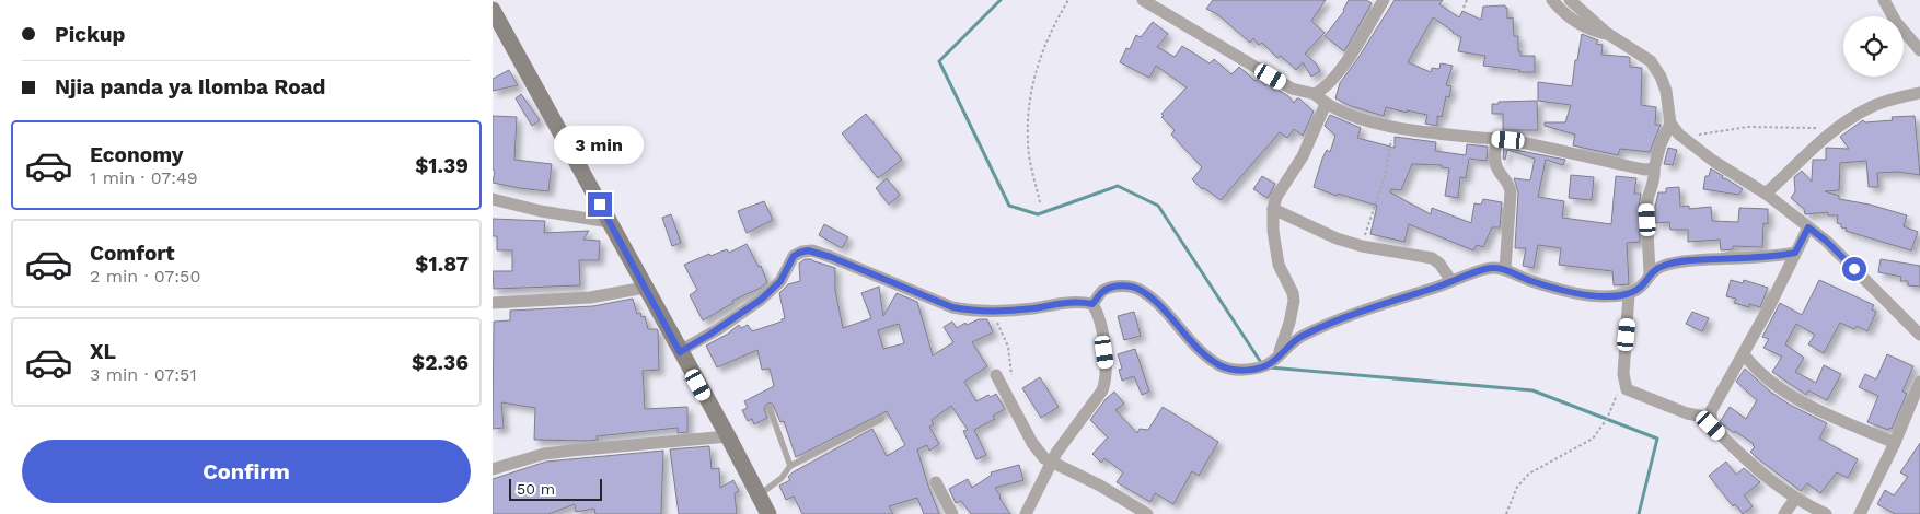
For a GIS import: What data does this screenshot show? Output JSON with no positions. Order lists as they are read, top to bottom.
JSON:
{
  "scale_bar": "50 m",
  "page": {
    "banner": ["Pickup", "Njia panda ya Ilomba Road"],
    "list": [
      {
        "name": "Economy",
        "note": "1 min · 07:49",
        "value": "$1.39"
      },
      {
        "name": "Comfort",
        "note": "2 min · 07:50",
        "value": "$1.87"
      },
      {
        "name": "XL",
        "note": "3 min · 07:51",
        "value": "$2.36"
      }
    ],
    "bubble": "3 min",
    "buttons": "Confirm",
    "scale": "50 m"
  }
}
